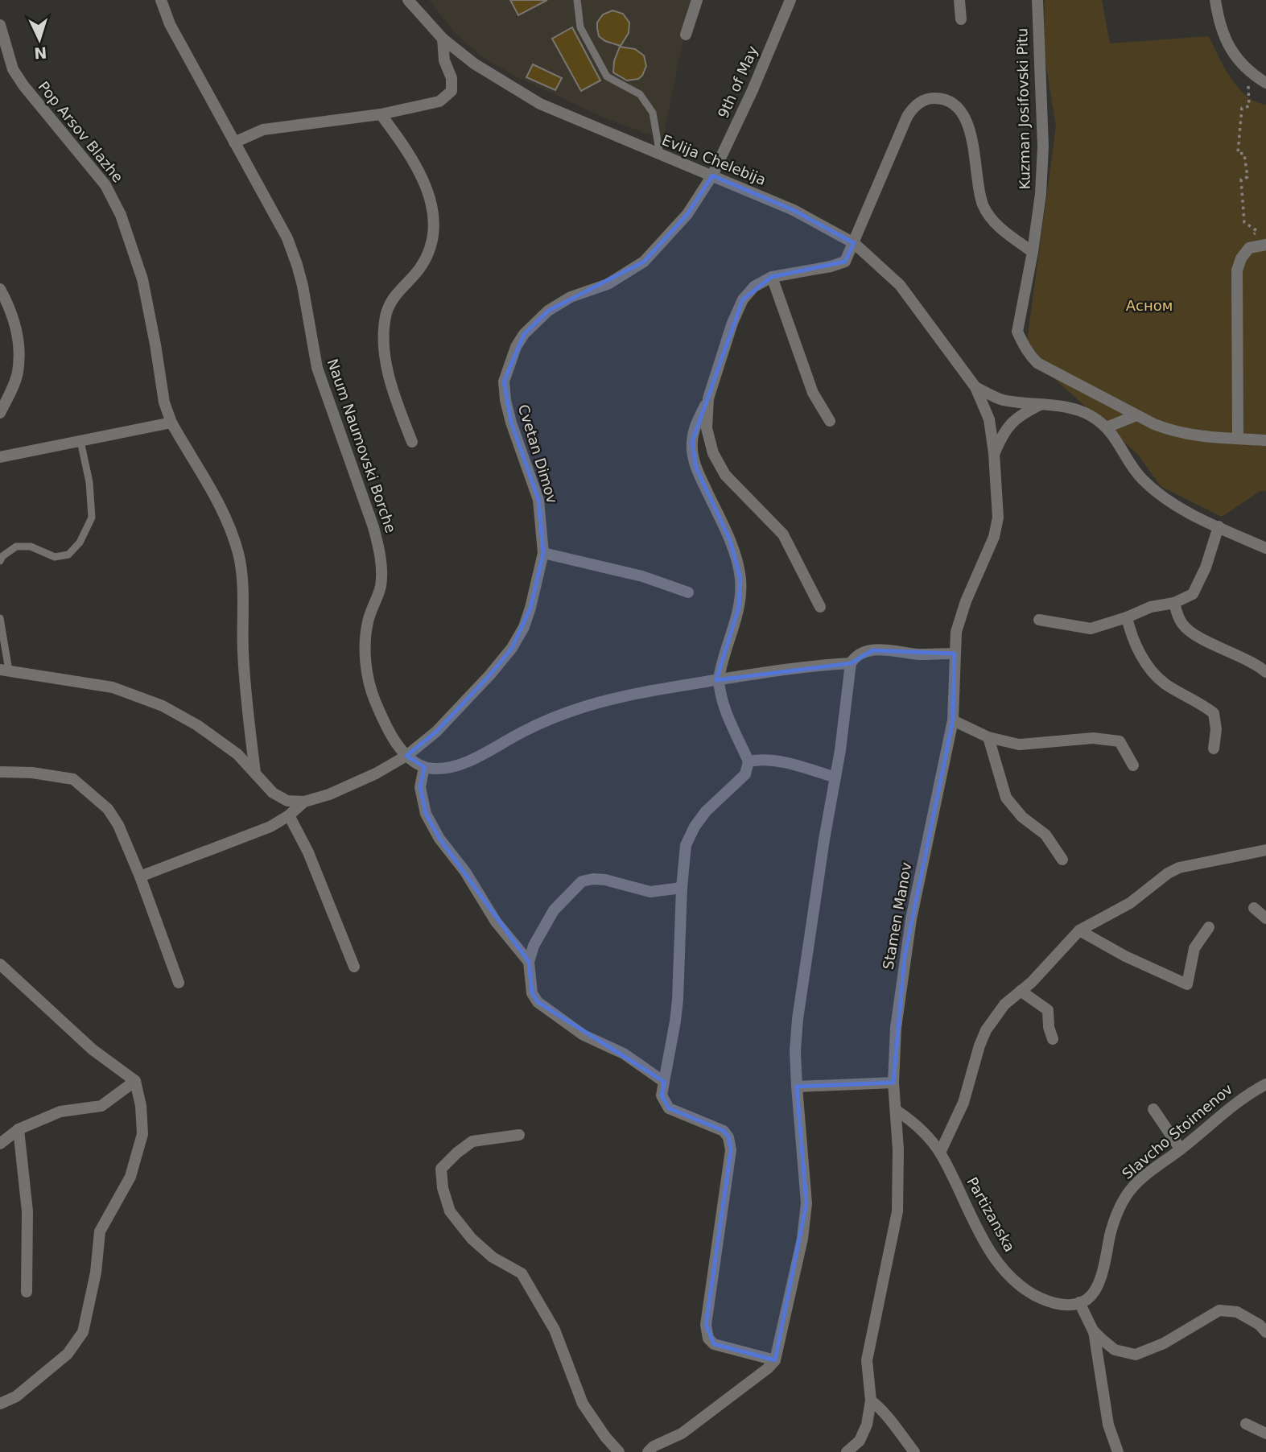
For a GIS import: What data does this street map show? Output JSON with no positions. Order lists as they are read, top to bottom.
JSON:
{
  "streets": {
    "street": [
      "9th of May",
      "Kuzman Josifovski Pitu",
      "Pop Arsov Blazhe",
      "Evlija Chelebija",
      "Naum Naumovski Borche",
      "Cvetan Dimov",
      "Stamen Manov",
      "Slavcho Stoimenov",
      "Partizanska"
    ]
  },
  "crossings": [
    ["9th of May", "Evlija Chelebija"],
    ["9th of May", "Cvetan Dimov"],
    ["Evlija Chelebija", "Cvetan Dimov"],
    ["Evlija Chelebija", "Stamen Manov"],
    ["Naum Naumovski Borche", "Cvetan Dimov"],
    ["Stamen Manov", "Partizanska"],
    ["Slavcho Stoimenov", "Partizanska"]
  ],
  "parks": ["Асном"],
  "north": "bottom"
}
